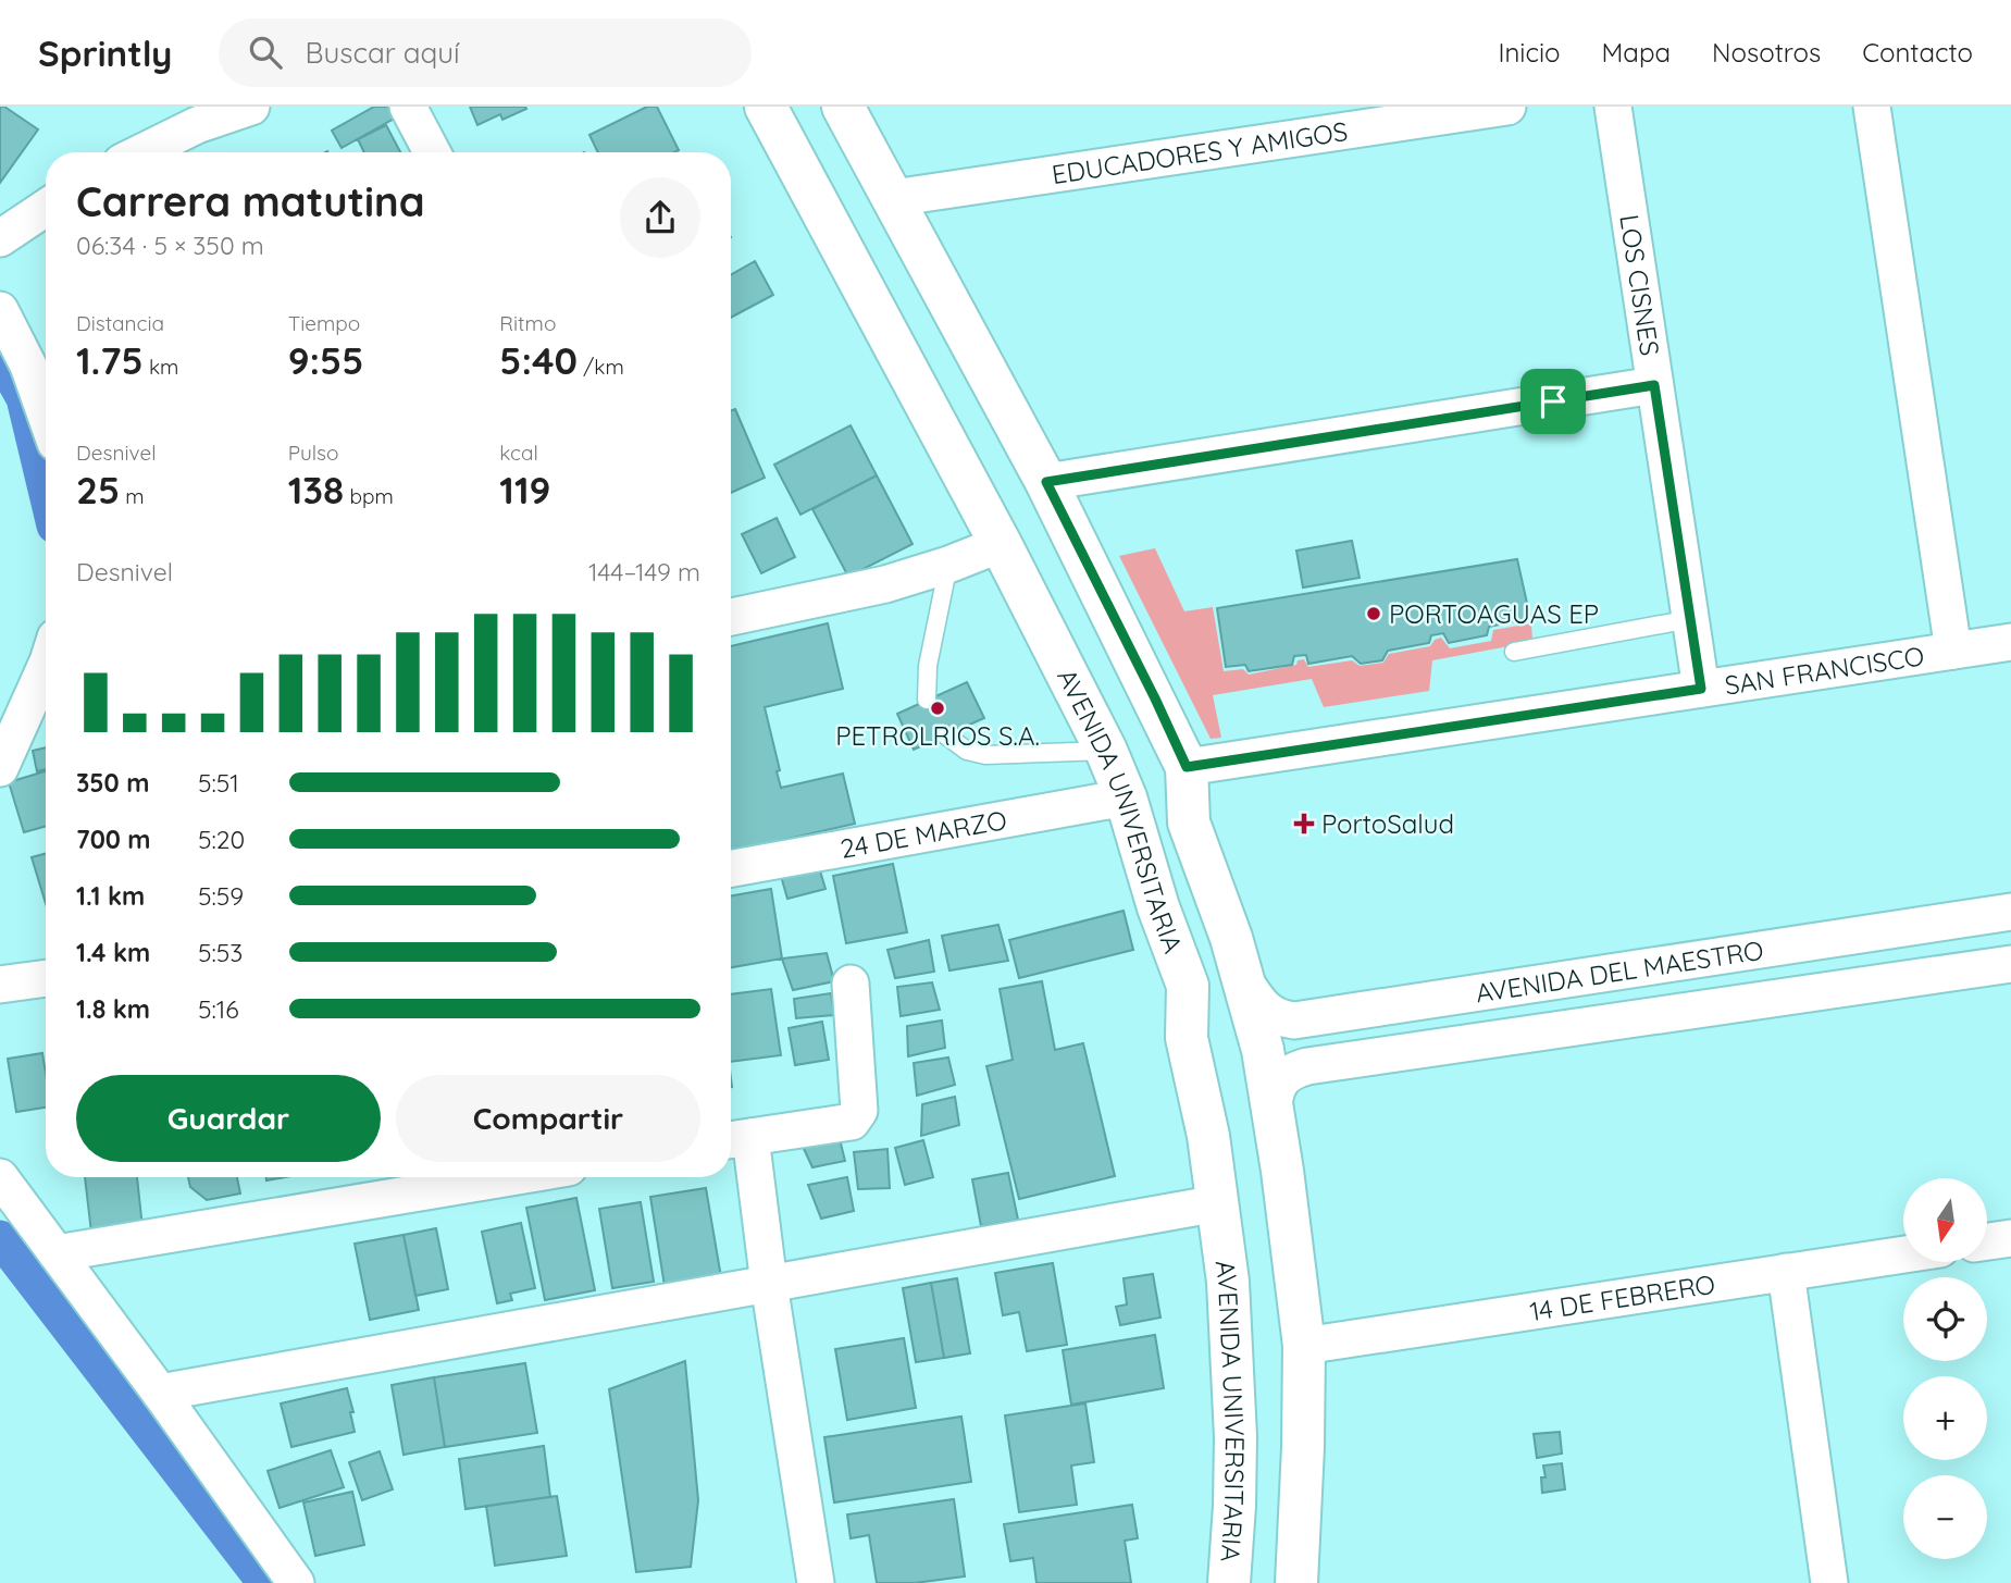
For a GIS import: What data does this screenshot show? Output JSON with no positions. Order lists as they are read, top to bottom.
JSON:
{
  "streets": {
    "main road": ["AVENIDA UNIVERSITARIA"],
    "street": [
      "EDUCADORES Y AMIGOS",
      "LOS CISNES",
      "SAN FRANCISCO",
      "24 DE MARZO",
      "AVENIDA DEL MAESTRO",
      "14 DE FEBRERO"
    ]
  },
  "crossings": [
    ["LOS CISNES", "SAN FRANCISCO"],
    ["AVENIDA UNIVERSITARIA", "24 DE MARZO"]
  ],
  "places": {
    "other": ["PORTOAGUAS EP", "PETROLRIOS S.A."],
    "health": ["PortoSalud"]
  },
  "north": "bottom",
  "page": {
    "header": "Sprintly",
    "search": "Buscar aquí",
    "nav": [
      "Inicio",
      "Mapa",
      "Nosotros",
      "Contacto"
    ],
    "heading": ["Carrera matutina", "06:34 · 5 × 350 m"],
    "stats": [
      ["Distancia", "1.75 km"],
      ["Tiempo", "9:55"],
      ["Ritmo", "5:40 /km"],
      ["Desnivel", "25 m"],
      ["Pulso", "138 bpm"],
      ["kcal", "119"]
    ],
    "chart": ["Desnivel", "144–149 m"],
    "list": [
      {
        "name": "350 m",
        "note": "5:51"
      },
      {
        "name": "700 m",
        "note": "5:20"
      },
      {
        "name": "1.1 km",
        "note": "5:59"
      },
      {
        "name": "1.4 km",
        "note": "5:53"
      },
      {
        "name": "1.8 km",
        "note": "5:16"
      }
    ],
    "buttons": ["Guardar", "Compartir"],
    "map_buttons": ["+", "−"]
  }
}
